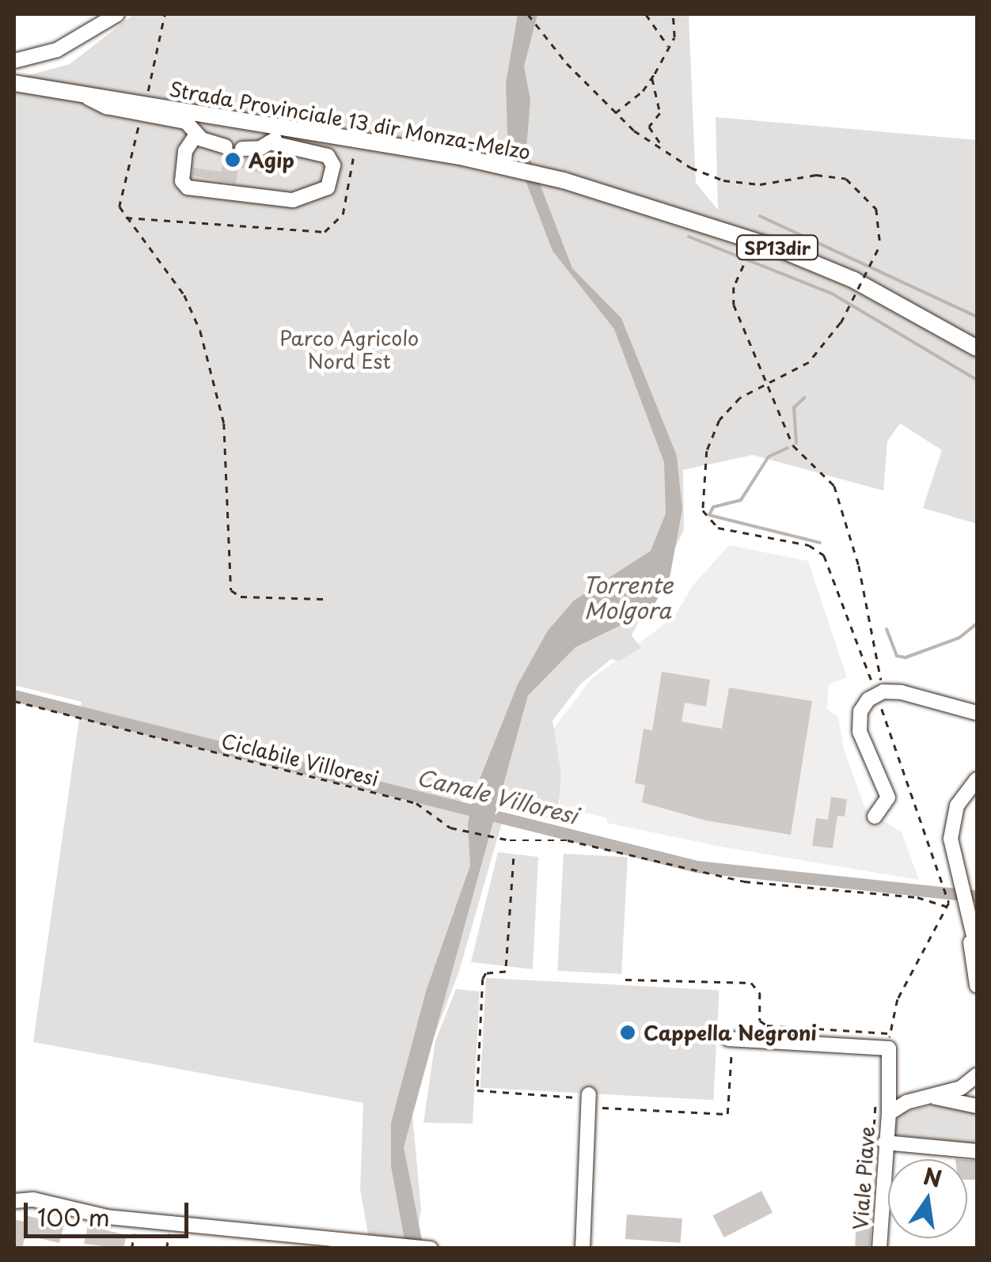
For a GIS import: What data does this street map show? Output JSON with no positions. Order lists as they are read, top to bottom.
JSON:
{
  "streets": {
    "main road": ["Strada Provinciale 13 dir Monza-Melzo", "SP13dir"],
    "street": ["Viale Piave"],
    "path": ["Ciclabile Villoresi"]
  },
  "water": ["Torrente Molgora", "Canale Villoresi"],
  "parks": ["Parco Agricolo Nord Est"],
  "places": ["Agip", "Cappella Negroni"],
  "scale_bar": "100 m",
  "north": "top"
}
